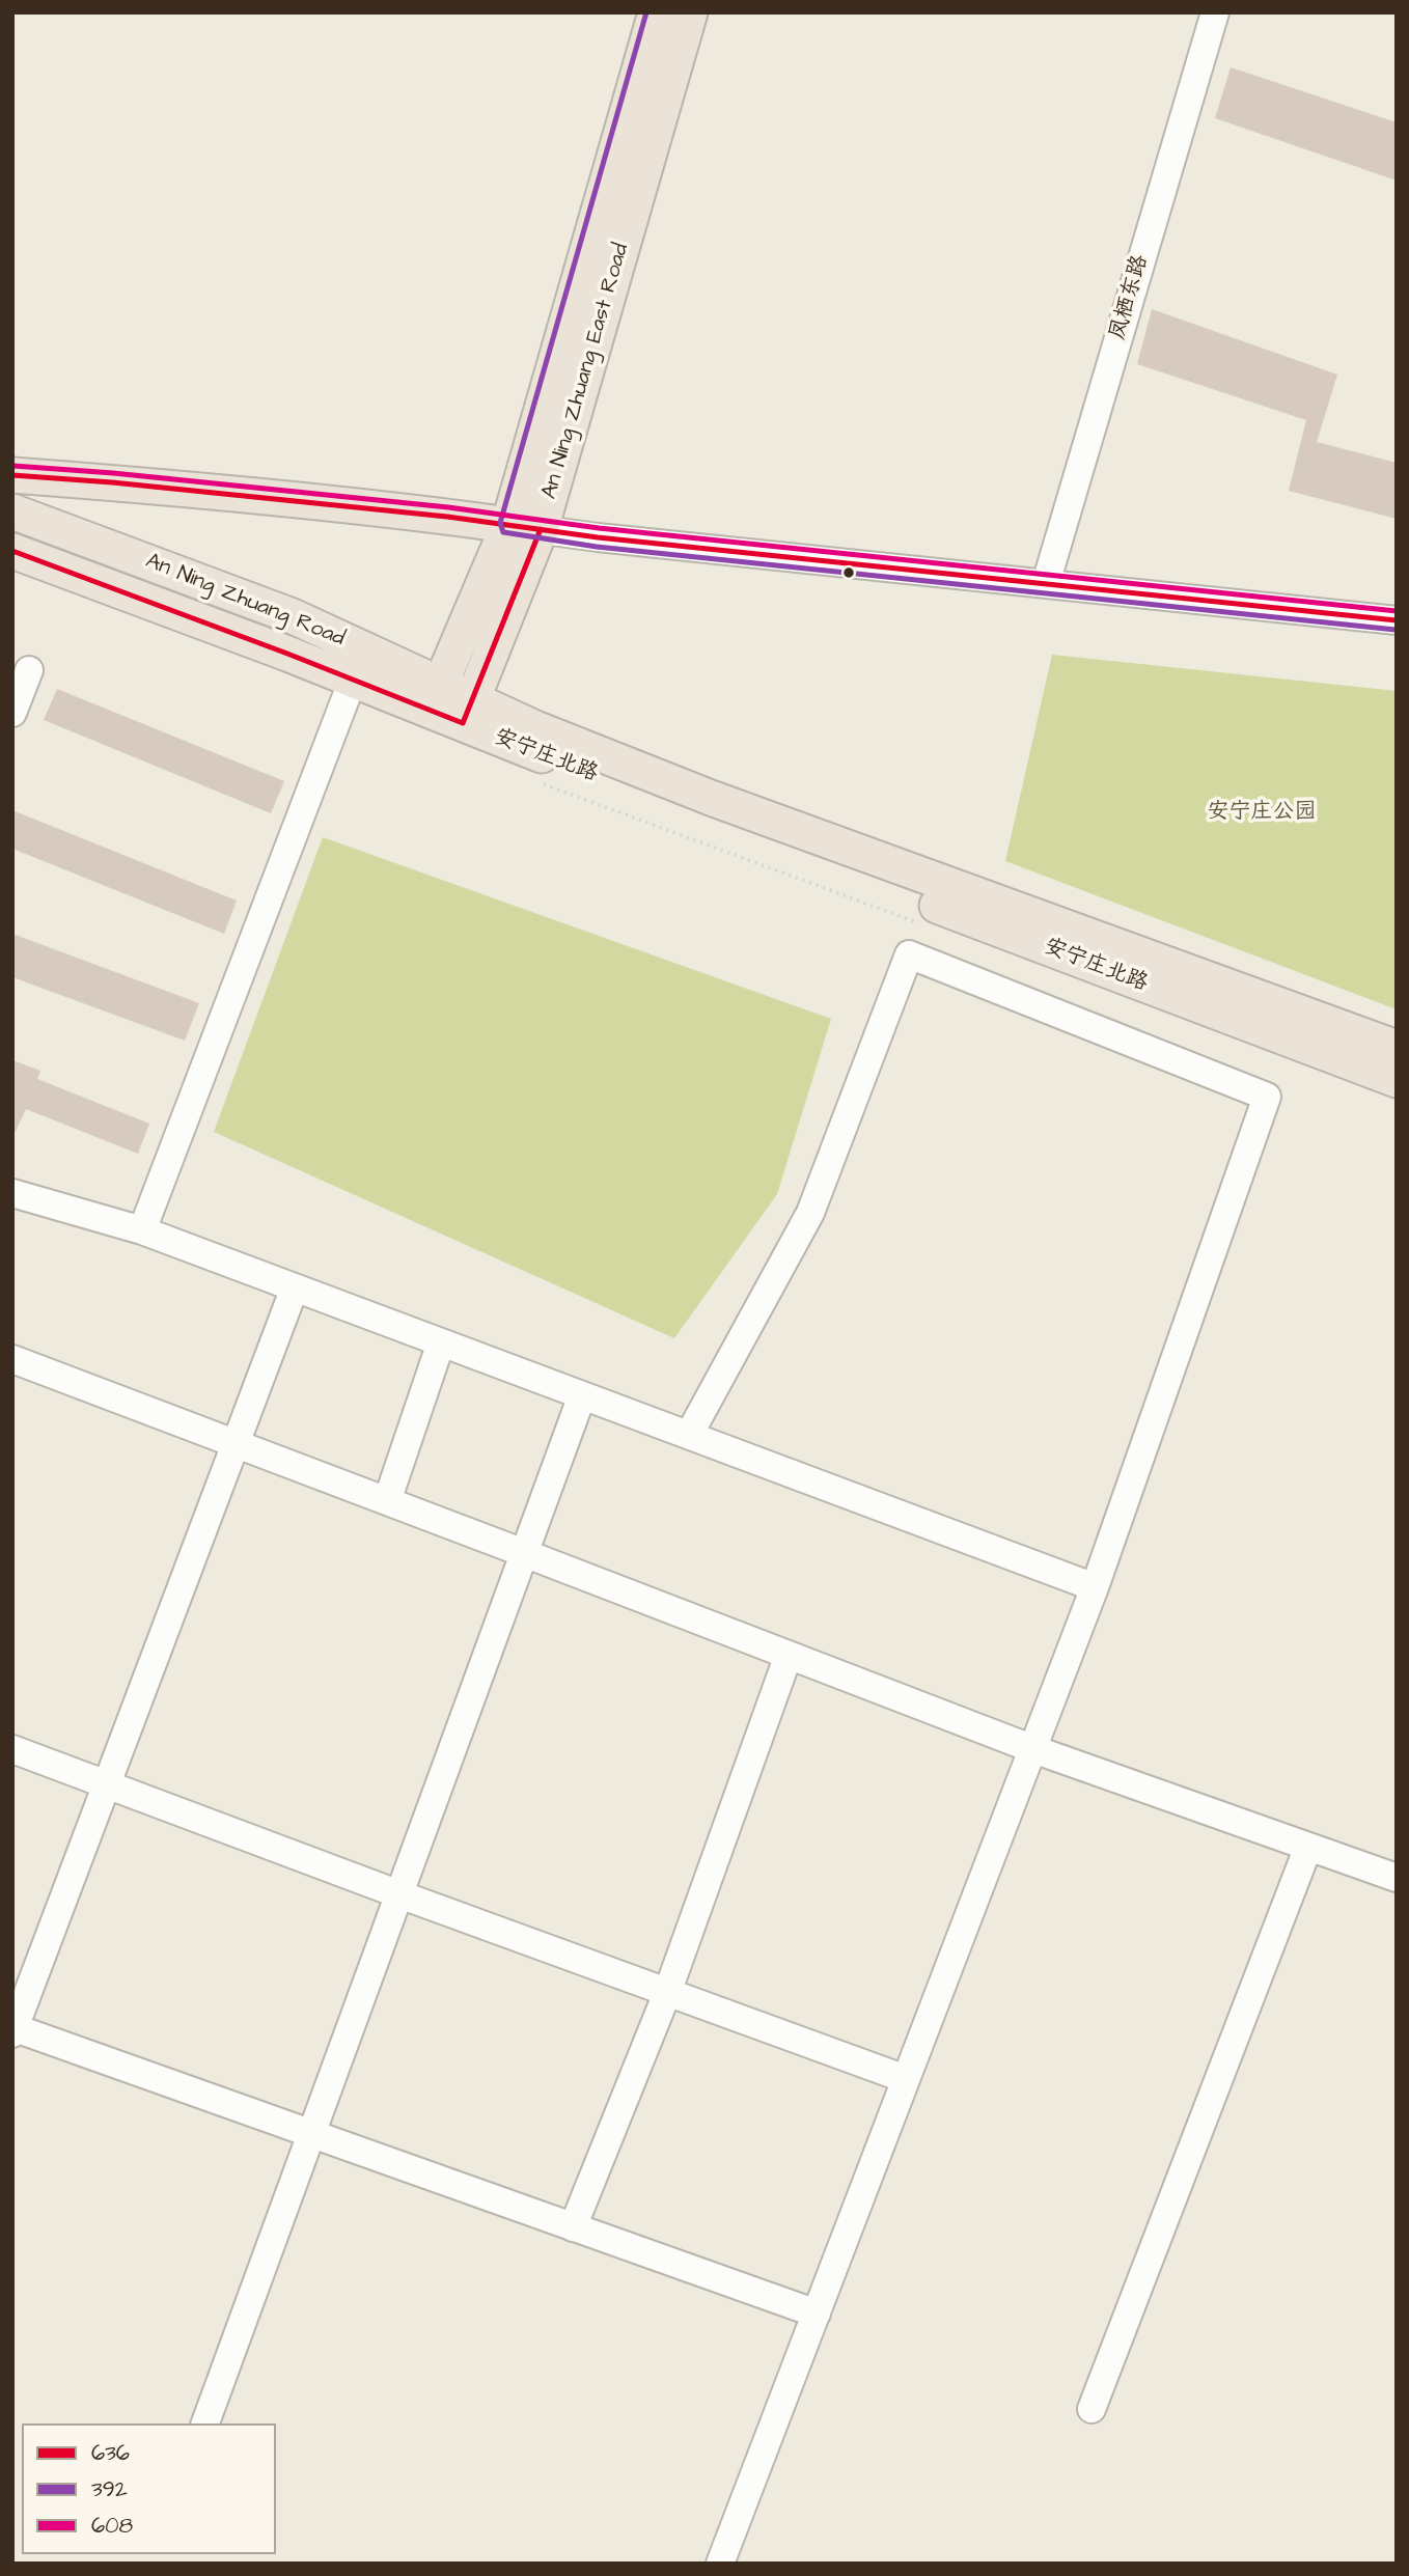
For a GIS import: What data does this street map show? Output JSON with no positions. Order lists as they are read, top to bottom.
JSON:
{
  "streets": {
    "main road": ["An Ning Zhuang East Road", "An Ning Zhuang Road", "安宁庄北路"],
    "street": ["凤栖东路"]
  },
  "crossings": [
    ["An Ning Zhuang East Road", "An Ning Zhuang Road"],
    ["An Ning Zhuang East Road", "安宁庄北路"],
    ["An Ning Zhuang Road", "安宁庄北路"]
  ],
  "parks": ["安宁庄公园"],
  "lines": ["transit line 392", "transit line 608", "transit line 636"],
  "legend": ["636", "392", "608"]
}
